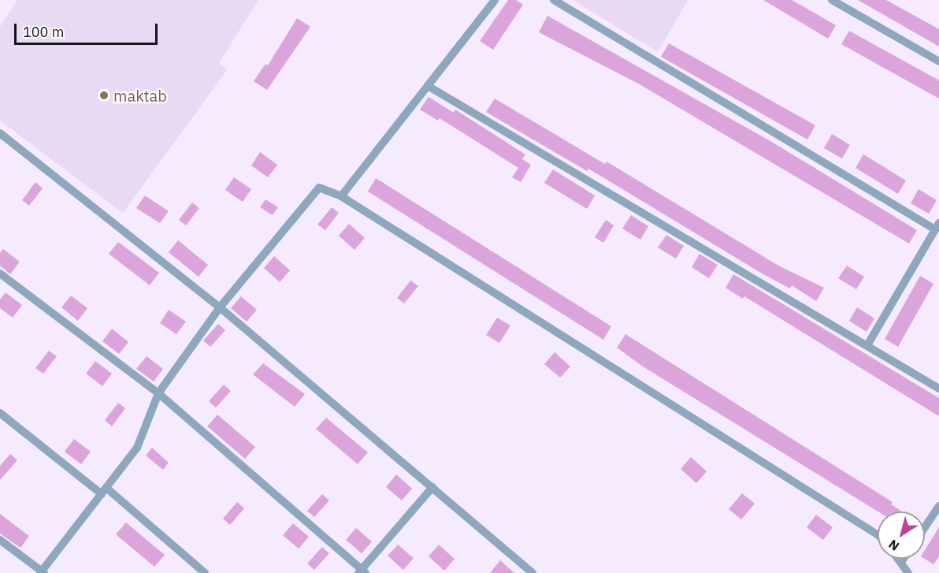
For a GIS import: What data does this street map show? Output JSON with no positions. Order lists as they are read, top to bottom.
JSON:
{
  "places": ["maktab"],
  "scale_bar": "100 m",
  "north": "bottom left"
}
